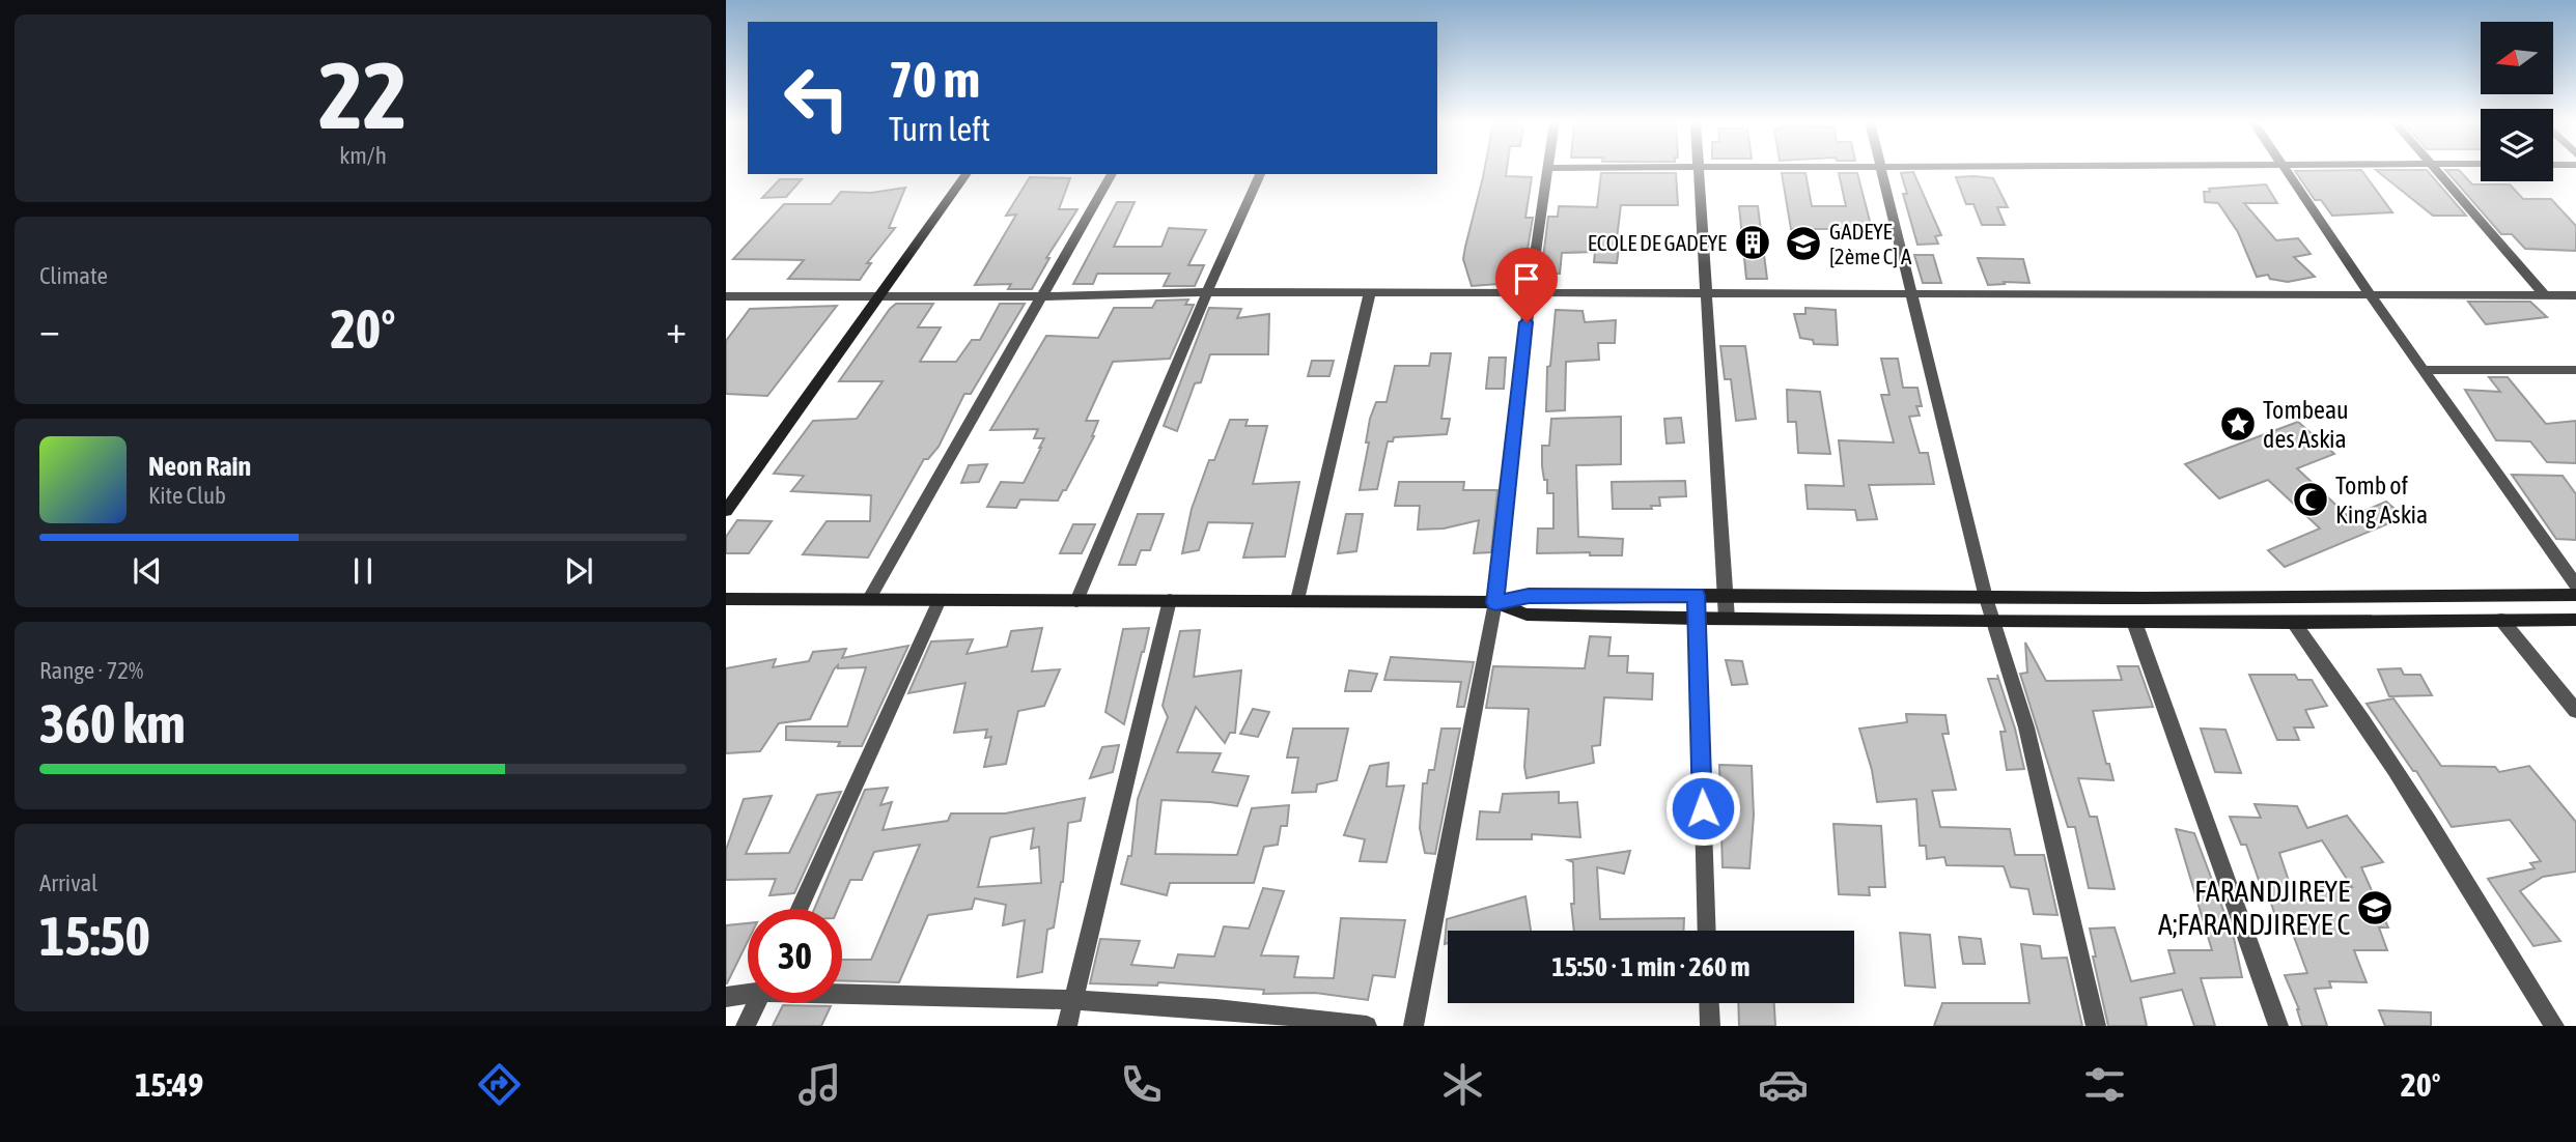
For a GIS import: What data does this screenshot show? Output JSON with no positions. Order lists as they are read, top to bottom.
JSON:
{
  "places": {
    "building": ["ECOLE DE GADEYE"],
    "school or university": ["GADEYE [2ème C] A", "FARANDJIREYE A;FARANDJIREYE C"],
    "place": ["Tombeau des Askia"],
    "mosque": ["Tomb of King Askia"]
  },
  "north": "left",
  "page": {
    "tile": [
      ["22", "km/h"],
      "Climate",
      ["Range · 72%", "360 km"],
      ["Arrival", "15:50"]
    ],
    "turn": ["70 m", "Turn left"],
    "heat": ["−", "20°", "+"],
    "song": ["Neon Rain", "Kite Club"],
    "limit": "30",
    "trip": "15:50 · 1 min · 260 m",
    "tabs": ["15:49", "20°"]
  }
}
